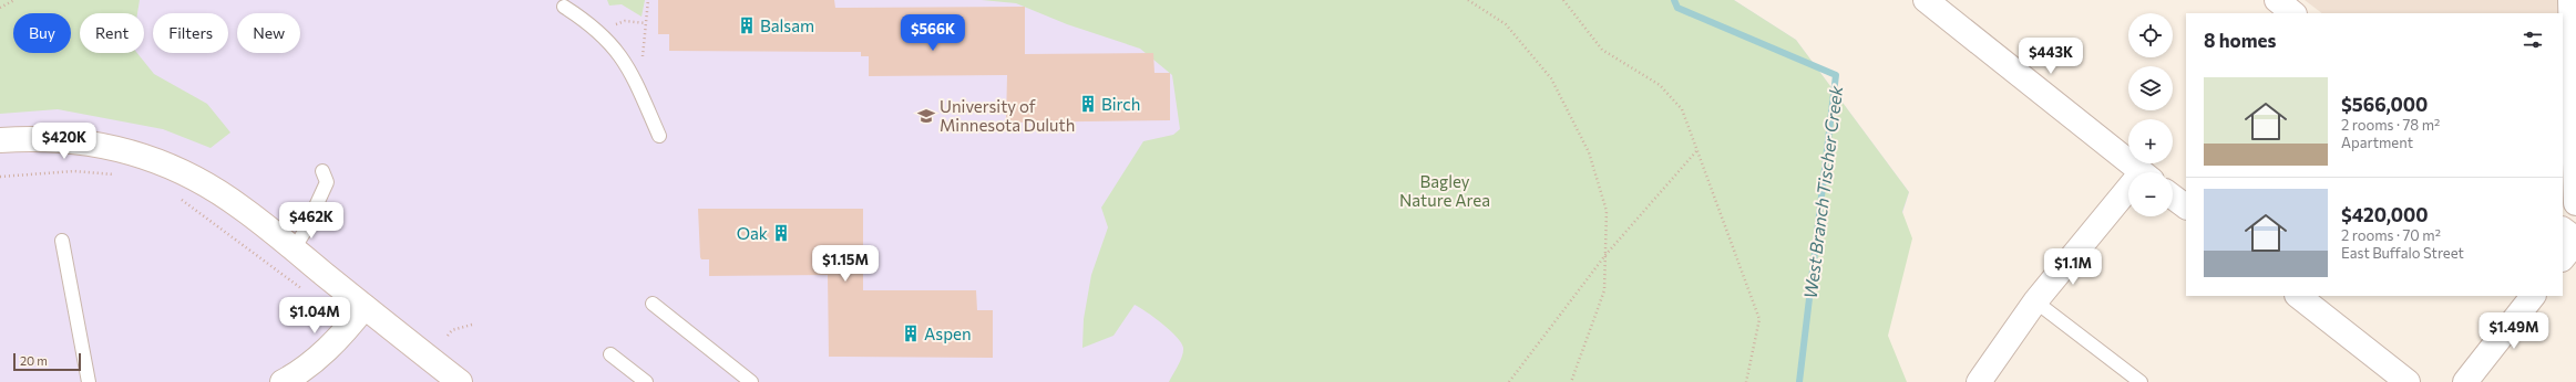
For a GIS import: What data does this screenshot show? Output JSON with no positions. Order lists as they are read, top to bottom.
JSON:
{
  "water": ["West Branch Tischer Creek"],
  "parks": ["Bagley Nature Area"],
  "places": {
    "building": [
      "Balsam",
      "Birch",
      "Oak",
      "Aspen"
    ],
    "school or university": ["University of Minnesota Duluth"]
  },
  "scale_bar": "20 m",
  "page": {
    "map_buttons": ["+", "−"],
    "chip": [
      "Buy",
      "Rent",
      "Filters",
      "New"
    ],
    "heading": "8 homes",
    "price": [
      "$566K",
      "$443K",
      "$420K",
      "$462K",
      "$1.15M",
      "$1.1M",
      "$1.04M",
      "$1.49M"
    ],
    "list": [
      {
        "name": "$566,000",
        "note": "2 rooms · 78 m² · Apartment"
      },
      {
        "name": "$420,000",
        "note": "2 rooms · 70 m² · East Buffalo Street"
      }
    ],
    "scale": "20 m"
  }
}
